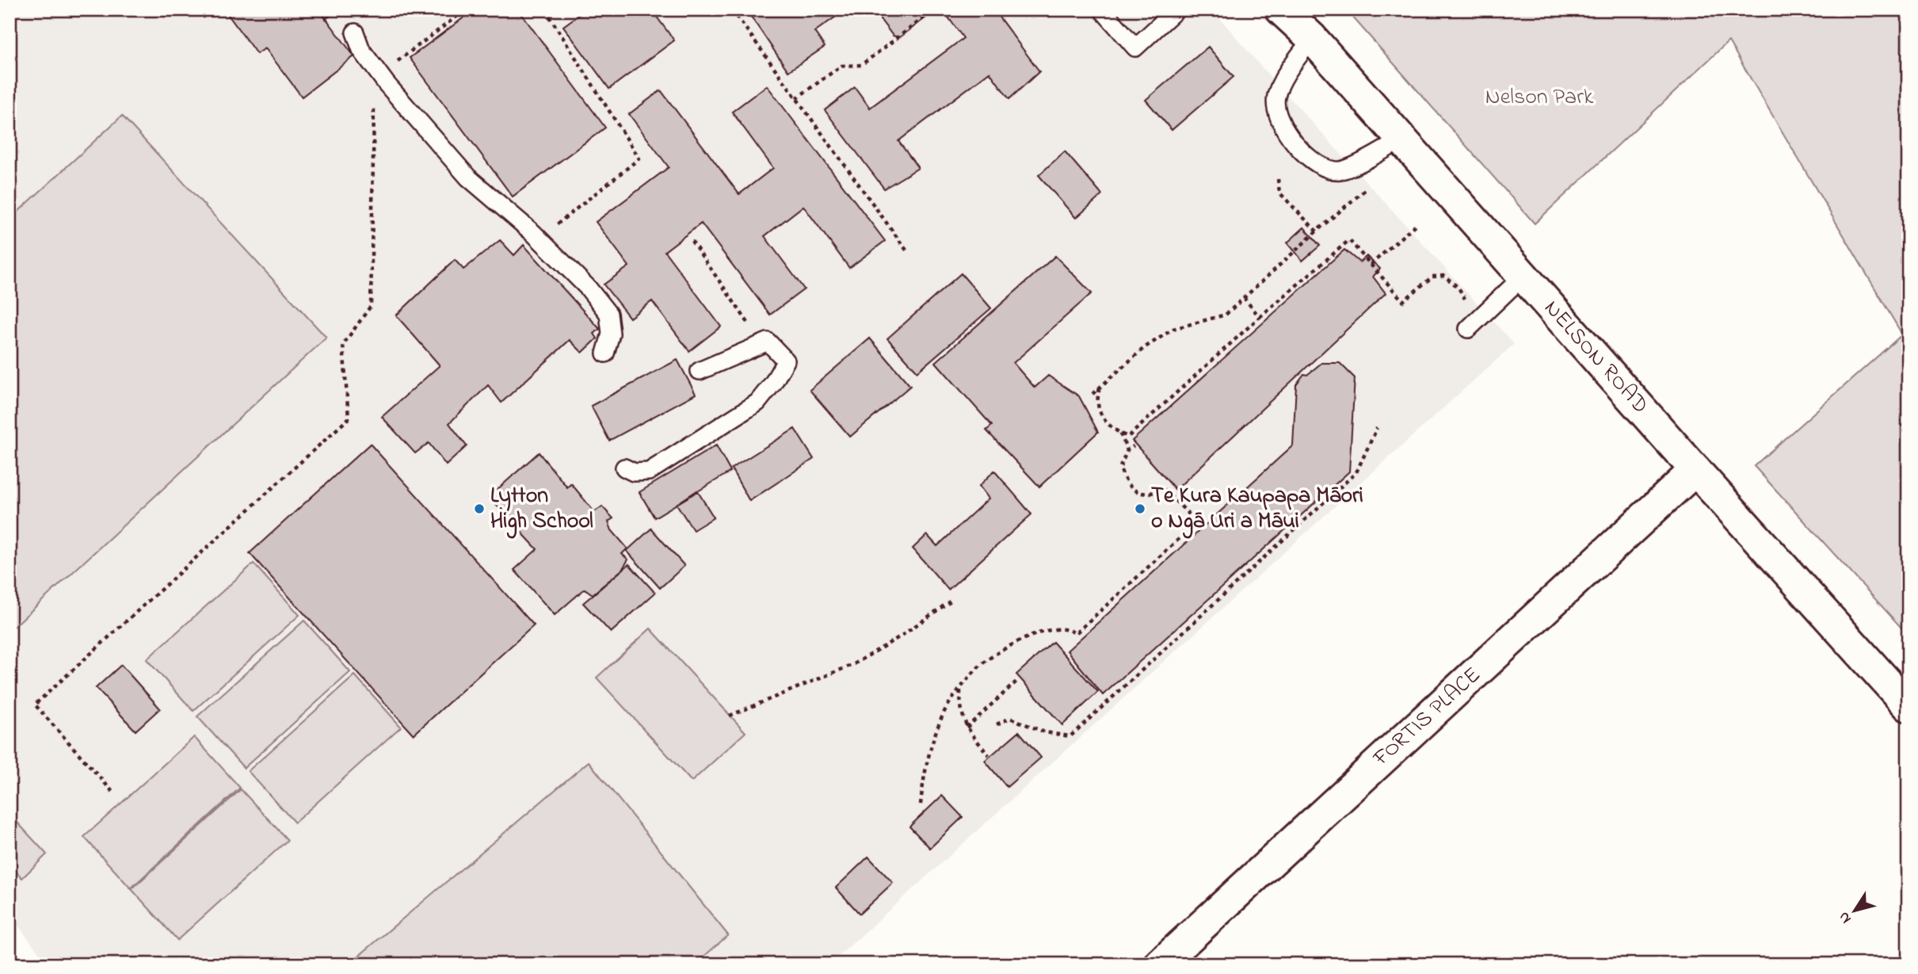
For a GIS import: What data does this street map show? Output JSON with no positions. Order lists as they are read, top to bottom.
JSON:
{
  "streets": {
    "street": ["NELSON ROAD", "FORTIS PLACE"]
  },
  "crossings": [
    ["NELSON ROAD", "FORTIS PLACE"]
  ],
  "parks": ["Nelson Park"],
  "places": ["Lytton High School", "Te Kura Kaupapa Māori o Ngā Uri a Māui"],
  "north": "bottom left"
}
